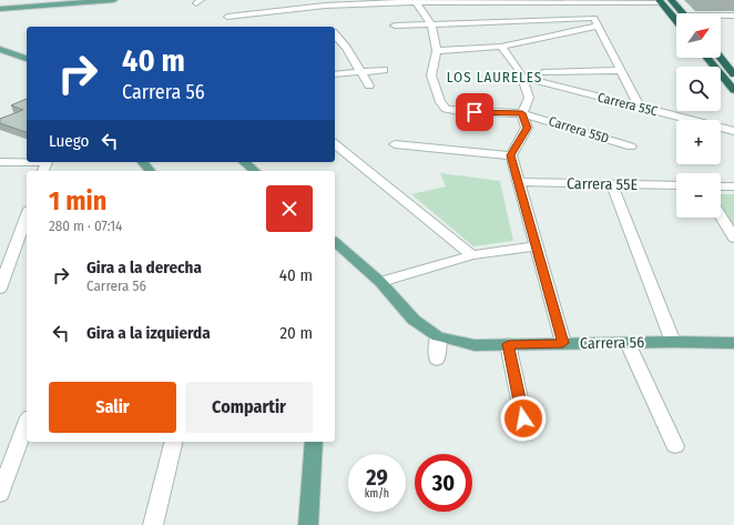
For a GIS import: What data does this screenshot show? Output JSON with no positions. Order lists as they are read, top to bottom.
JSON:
{
  "streets": {
    "main road": ["Carrera 56"],
    "street": ["Carrera 55C", "Carrera 55D", "Carrera 55E"]
  },
  "districts": ["LOS LAURELES"],
  "north": "top right",
  "page": {
    "map_buttons": ["+", "−"],
    "turn": ["40 m", "Carrera 56"],
    "then": "Luego",
    "heading": ["1 min", "280 m · 07:14"],
    "list": [
      {
        "name": "Gira a la derecha",
        "note": "Carrera 56",
        "value": "40 m"
      },
      {
        "name": "Gira a la izquierda",
        "value": "20 m"
      }
    ],
    "buttons": ["Salir", "Compartir"],
    "speed": "29 km/h",
    "limit": "30"
  }
}
